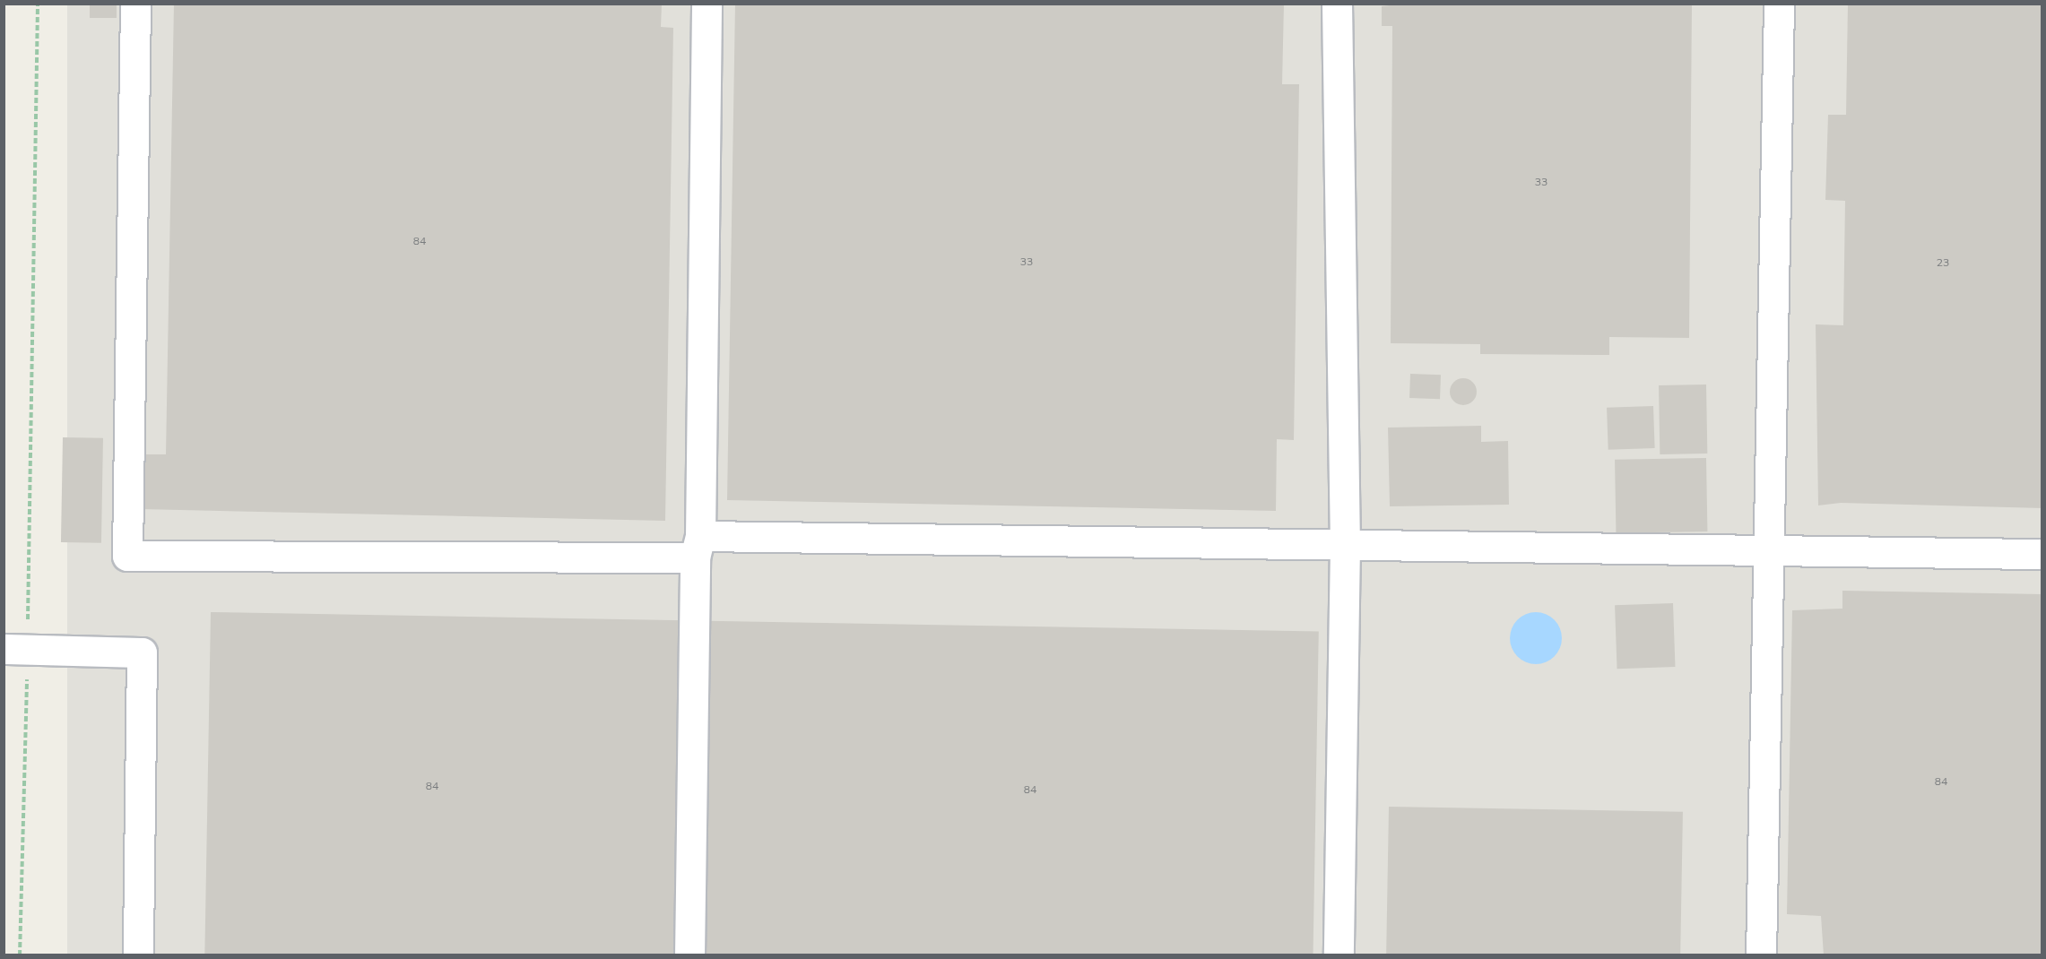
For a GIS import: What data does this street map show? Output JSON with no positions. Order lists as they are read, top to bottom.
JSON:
{
  "house_numbers": [
    "33",
    "84",
    "33",
    "23",
    "84",
    "84",
    "84"
  ]
}
